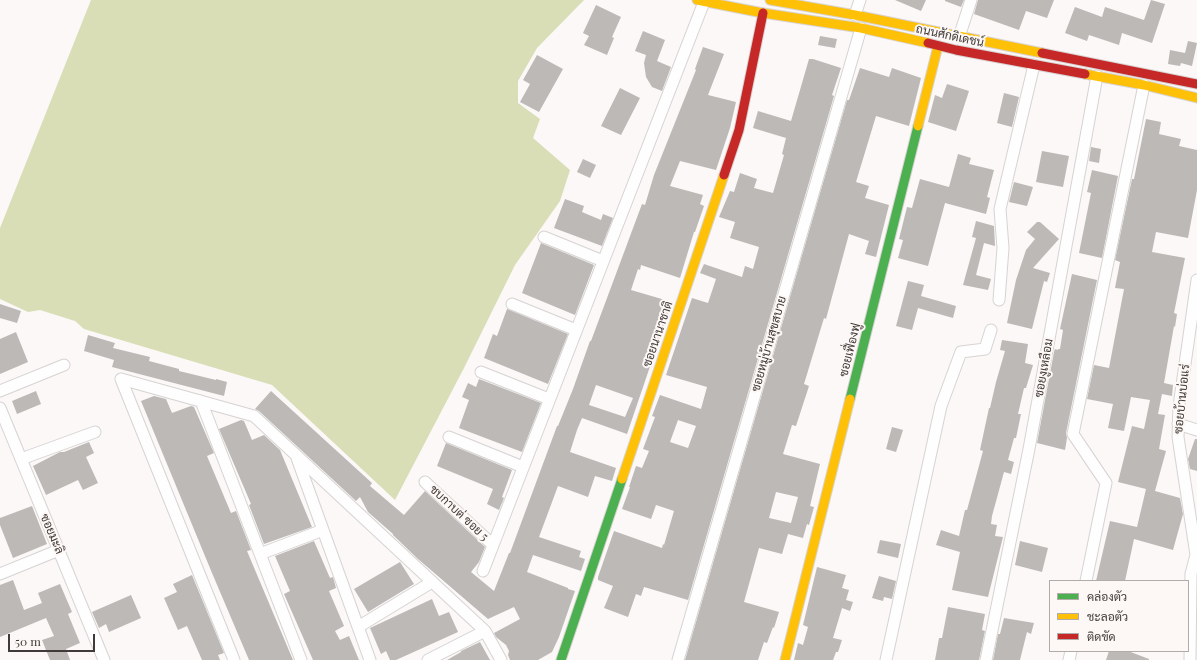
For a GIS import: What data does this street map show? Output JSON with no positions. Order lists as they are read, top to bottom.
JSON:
{
  "streets": {
    "street": [
      "ถนนศักดิเดชน์",
      "ซอยนานาชาติ",
      "ซอยหมู่บ้านสุขสบาย",
      "ซอยเฟื่องฟู",
      "ซอยงูเหลือม",
      "ซอยบ้านบ่อแร่",
      "ชบกาบต่ ซอย 5",
      "ซอยมะลิ"
    ]
  },
  "crossings": [
    ["ถนนศักดิเดชน์", "ซอยนานาชาติ"],
    ["ถนนศักดิเดชน์", "ซอยหมู่บ้านสุขสบาย"],
    ["ถนนศักดิเดชน์", "ซอยเฟื่องฟู"],
    ["ถนนศักดิเดชน์", "ซอยงูเหลือม"]
  ],
  "legend": ["คล่องตัว", "ชะลอตัว", "ติดขัด"],
  "scale_bar": "50 m"
}
